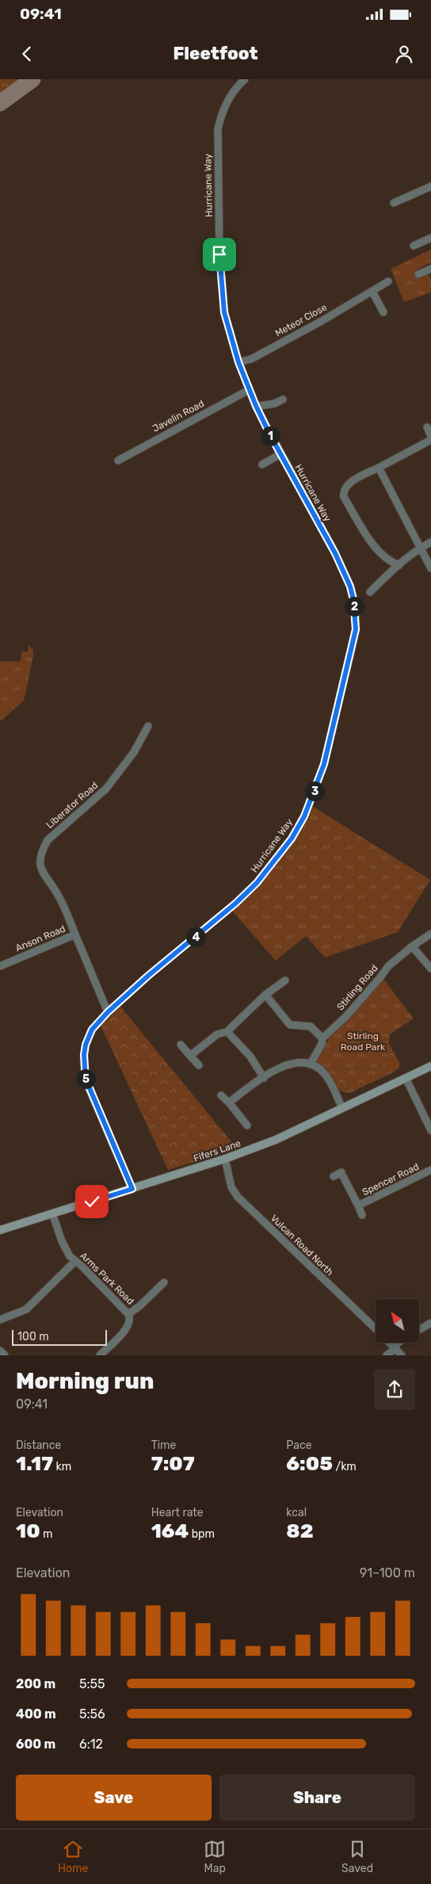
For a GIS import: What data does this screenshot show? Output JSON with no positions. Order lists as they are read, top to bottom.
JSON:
{
  "streets": {
    "street": [
      "Hurricane Way",
      "Meteor Close",
      "Javelin Road",
      "Liberator Road",
      "Anson Road",
      "Stirling Road",
      "Fifers Lane",
      "Spencer Road",
      "Vulcan Road North",
      "Arms Park Road"
    ]
  },
  "crossings": [
    ["Hurricane Way", "Meteor Close"],
    ["Hurricane Way", "Javelin Road"],
    ["Hurricane Way", "Fifers Lane"],
    ["Liberator Road", "Anson Road"],
    ["Fifers Lane", "Vulcan Road North"],
    ["Fifers Lane", "Arms Park Road"]
  ],
  "parks": ["Stirling Road Park"],
  "scale_bar": "100 m",
  "north": "top left",
  "page": {
    "status": "09:41",
    "header": "Fleetfoot",
    "pins": [
      "1",
      "2",
      "3",
      "4",
      "5"
    ],
    "scale": "100 m",
    "heading": ["Morning run", "09:41"],
    "stats": [
      ["Distance", "1.17 km"],
      ["Time", "7:07"],
      ["Pace", "6:05 /km"],
      ["Elevation", "10 m"],
      ["Heart rate", "164 bpm"],
      ["kcal", "82"]
    ],
    "chart": ["Elevation", "91–100 m"],
    "list": [
      {
        "name": "200 m",
        "note": "5:55"
      },
      {
        "name": "400 m",
        "note": "5:56"
      },
      {
        "name": "600 m",
        "note": "6:12"
      }
    ],
    "buttons": ["Save", "Share"],
    "tabs": ["Home", "Map", "Saved"]
  }
}
